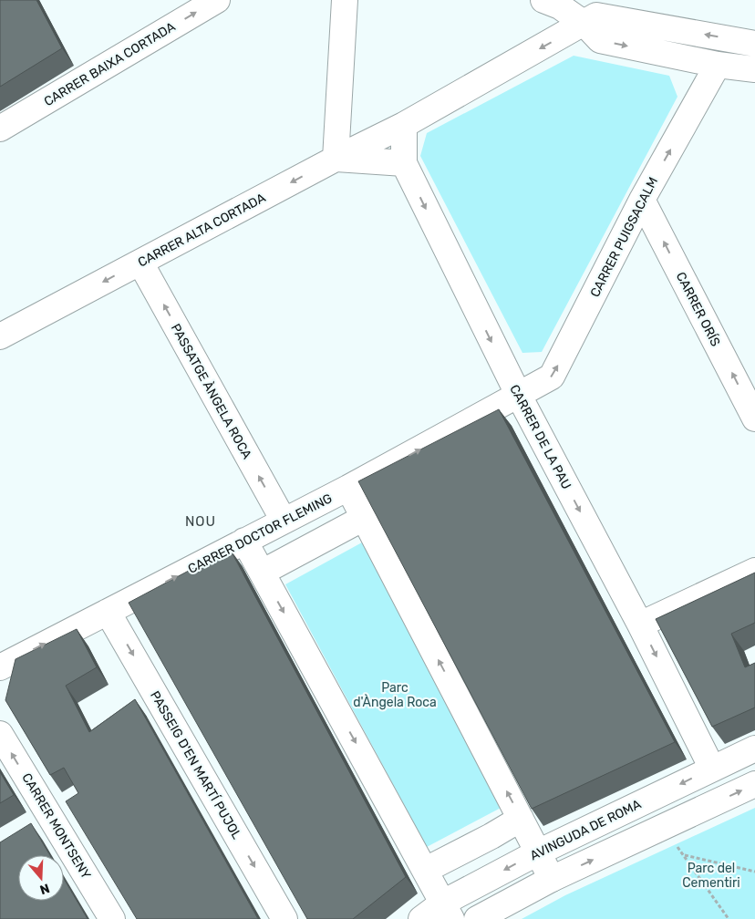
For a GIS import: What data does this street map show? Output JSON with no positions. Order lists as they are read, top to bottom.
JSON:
{
  "streets": {
    "street": [
      "CARRER BAIXA CORTADA",
      "CARRER ALTA CORTADA",
      "CARRER PUIGSACALM",
      "CARRER ORÍS",
      "PASSATGE ÀNGELA ROCA",
      "CARRER DE LA PAU",
      "CARRER DOCTOR FLEMING",
      "PASSEIG D'EN MARTÍ PUJOL",
      "CARRER MONTSENY",
      "AVINGUDA DE ROMA"
    ]
  },
  "crossings": [
    ["CARRER ALTA CORTADA", "PASSATGE ÀNGELA ROCA"],
    ["CARRER PUIGSACALM", "CARRER ORÍS"],
    ["CARRER PUIGSACALM", "CARRER DE LA PAU"],
    ["CARRER PUIGSACALM", "CARRER DOCTOR FLEMING"],
    ["PASSATGE ÀNGELA ROCA", "CARRER DOCTOR FLEMING"],
    ["CARRER DE LA PAU", "CARRER DOCTOR FLEMING"],
    ["CARRER DE LA PAU", "AVINGUDA DE ROMA"],
    ["CARRER DOCTOR FLEMING", "PASSEIG D'EN MARTÍ PUJOL"]
  ],
  "one_way": [
    "CARRER BAIXA CORTADA",
    "CARRER ALTA CORTADA",
    "CARRER PUIGSACALM",
    "CARRER ORÍS",
    "PASSATGE ÀNGELA ROCA",
    "CARRER DOCTOR FLEMING",
    "CARRER MONTSENY"
  ],
  "districts": ["NOU"],
  "parks": ["Parc d'Àngela Roca", "Parc del Cementiri"],
  "north": "bottom"
}
